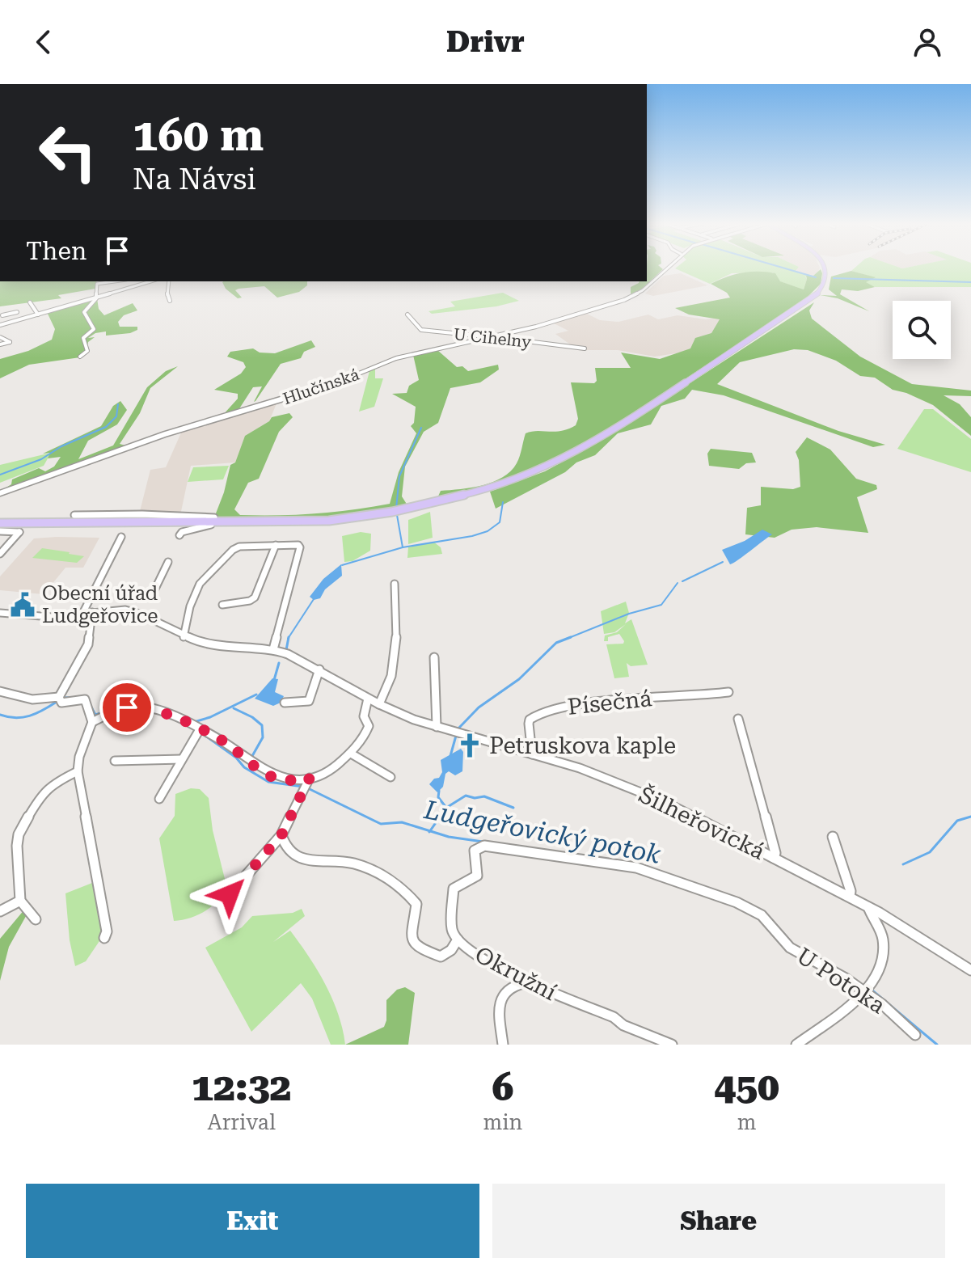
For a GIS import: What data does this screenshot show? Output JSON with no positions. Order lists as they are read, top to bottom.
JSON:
{
  "streets": {
    "street": [
      "U Cihelny",
      "Hlučínská",
      "Písečná",
      "Šilheřovická",
      "Okružní",
      "U Potoka"
    ]
  },
  "crossings": [
    ["U Cihelny", "Hlučínská"],
    ["Písečná", "Šilheřovická"],
    ["Okružní", "U Potoka"]
  ],
  "water": ["Ludgeřovický potok"],
  "places": {
    "public building": ["Obecní úřad Ludgeřovice"],
    "church": ["Petruskova kaple"]
  },
  "page": {
    "header": "Drivr",
    "turn": ["160 m", "Na Návsi"],
    "then": "Then",
    "eta": [
      "12:32",
      "Arrival",
      "6",
      "min",
      "450",
      "m"
    ],
    "buttons": ["Exit", "Share"]
  }
}
